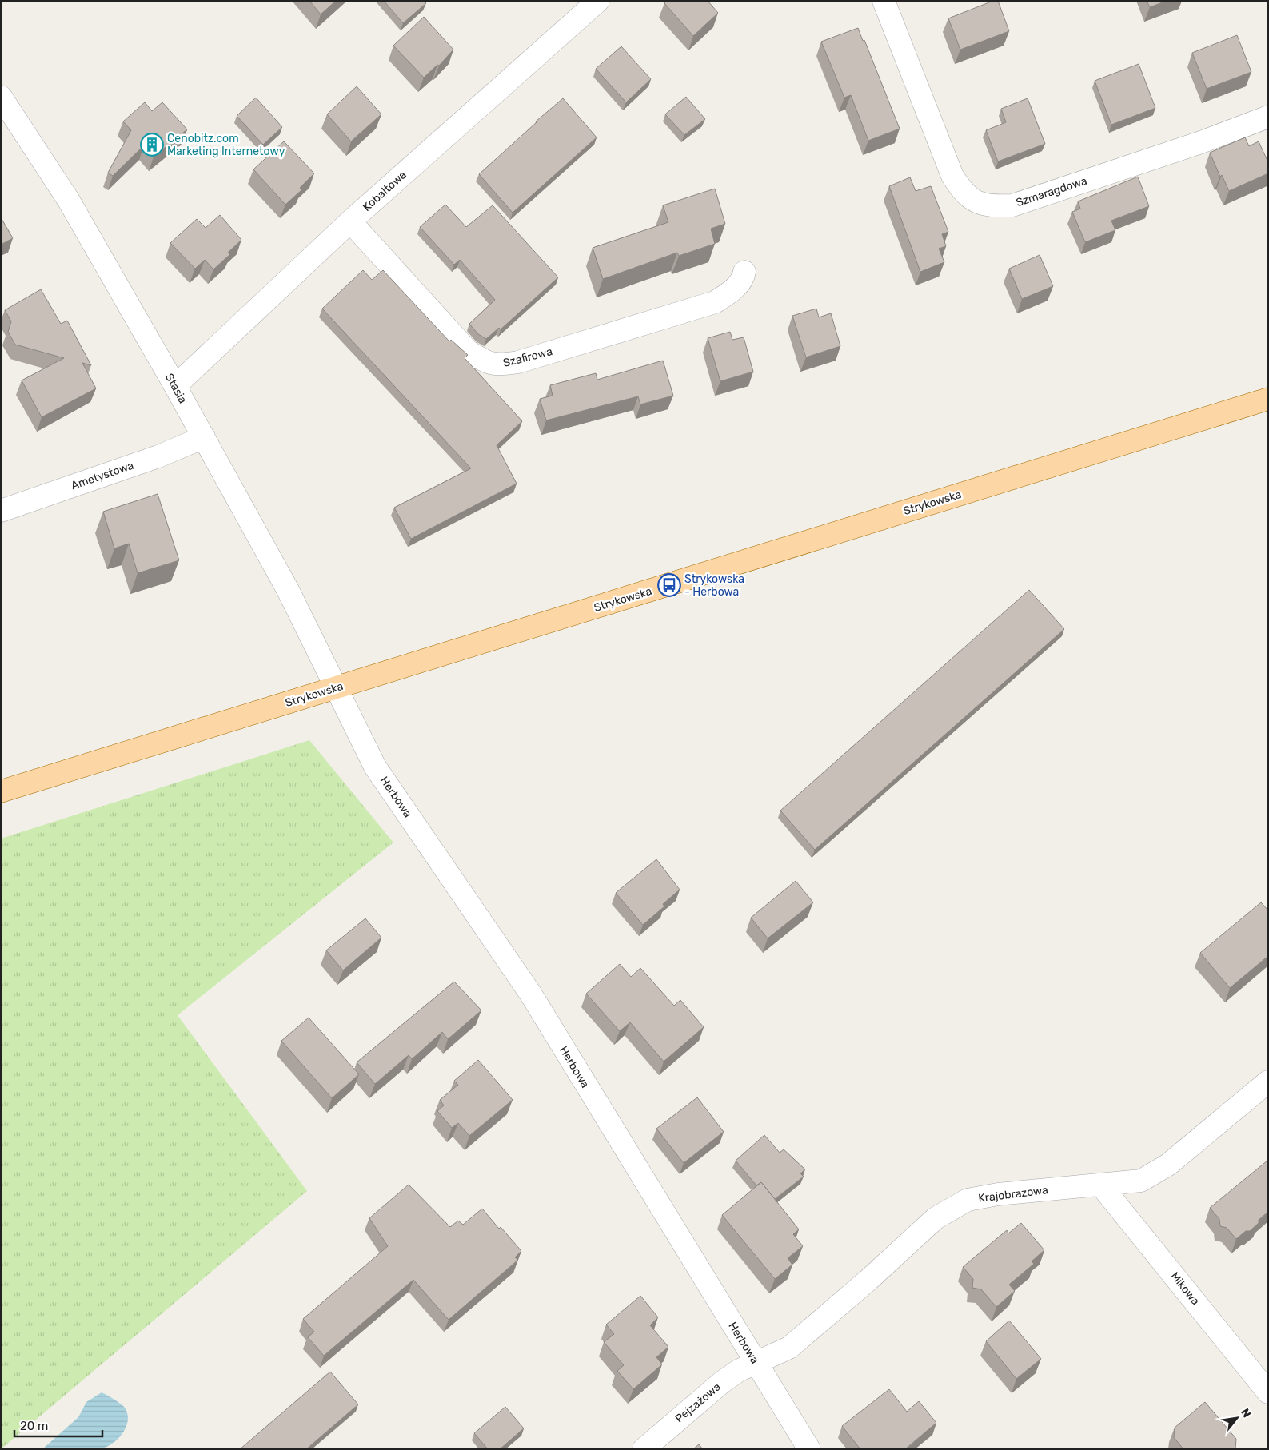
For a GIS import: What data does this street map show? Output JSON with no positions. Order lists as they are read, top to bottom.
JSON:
{
  "streets": {
    "main road": ["Strykowska"],
    "street": [
      "Kobaltowa",
      "Szmaragdowa",
      "Szafirowa",
      "Stasia",
      "Ametystowa",
      "Herbowa",
      "Krajobrazowa",
      "Mikowa",
      "Pejzażowa"
    ]
  },
  "crossings": [
    ["Kobaltowa", "Szafirowa"],
    ["Kobaltowa", "Stasia"],
    ["Stasia", "Ametystowa"],
    ["Stasia", "Strykowska"],
    ["Stasia", "Herbowa"],
    ["Strykowska", "Herbowa"],
    ["Herbowa", "Krajobrazowa"],
    ["Herbowa", "Pejzażowa"],
    ["Krajobrazowa", "Mikowa"],
    ["Krajobrazowa", "Pejzażowa"]
  ],
  "places": {
    "building": ["Cenobitz.com Marketing Internetowy"],
    "bus stop": ["Strykowska - Herbowa"]
  },
  "scale_bar": "20 m",
  "north": "top right"
}
